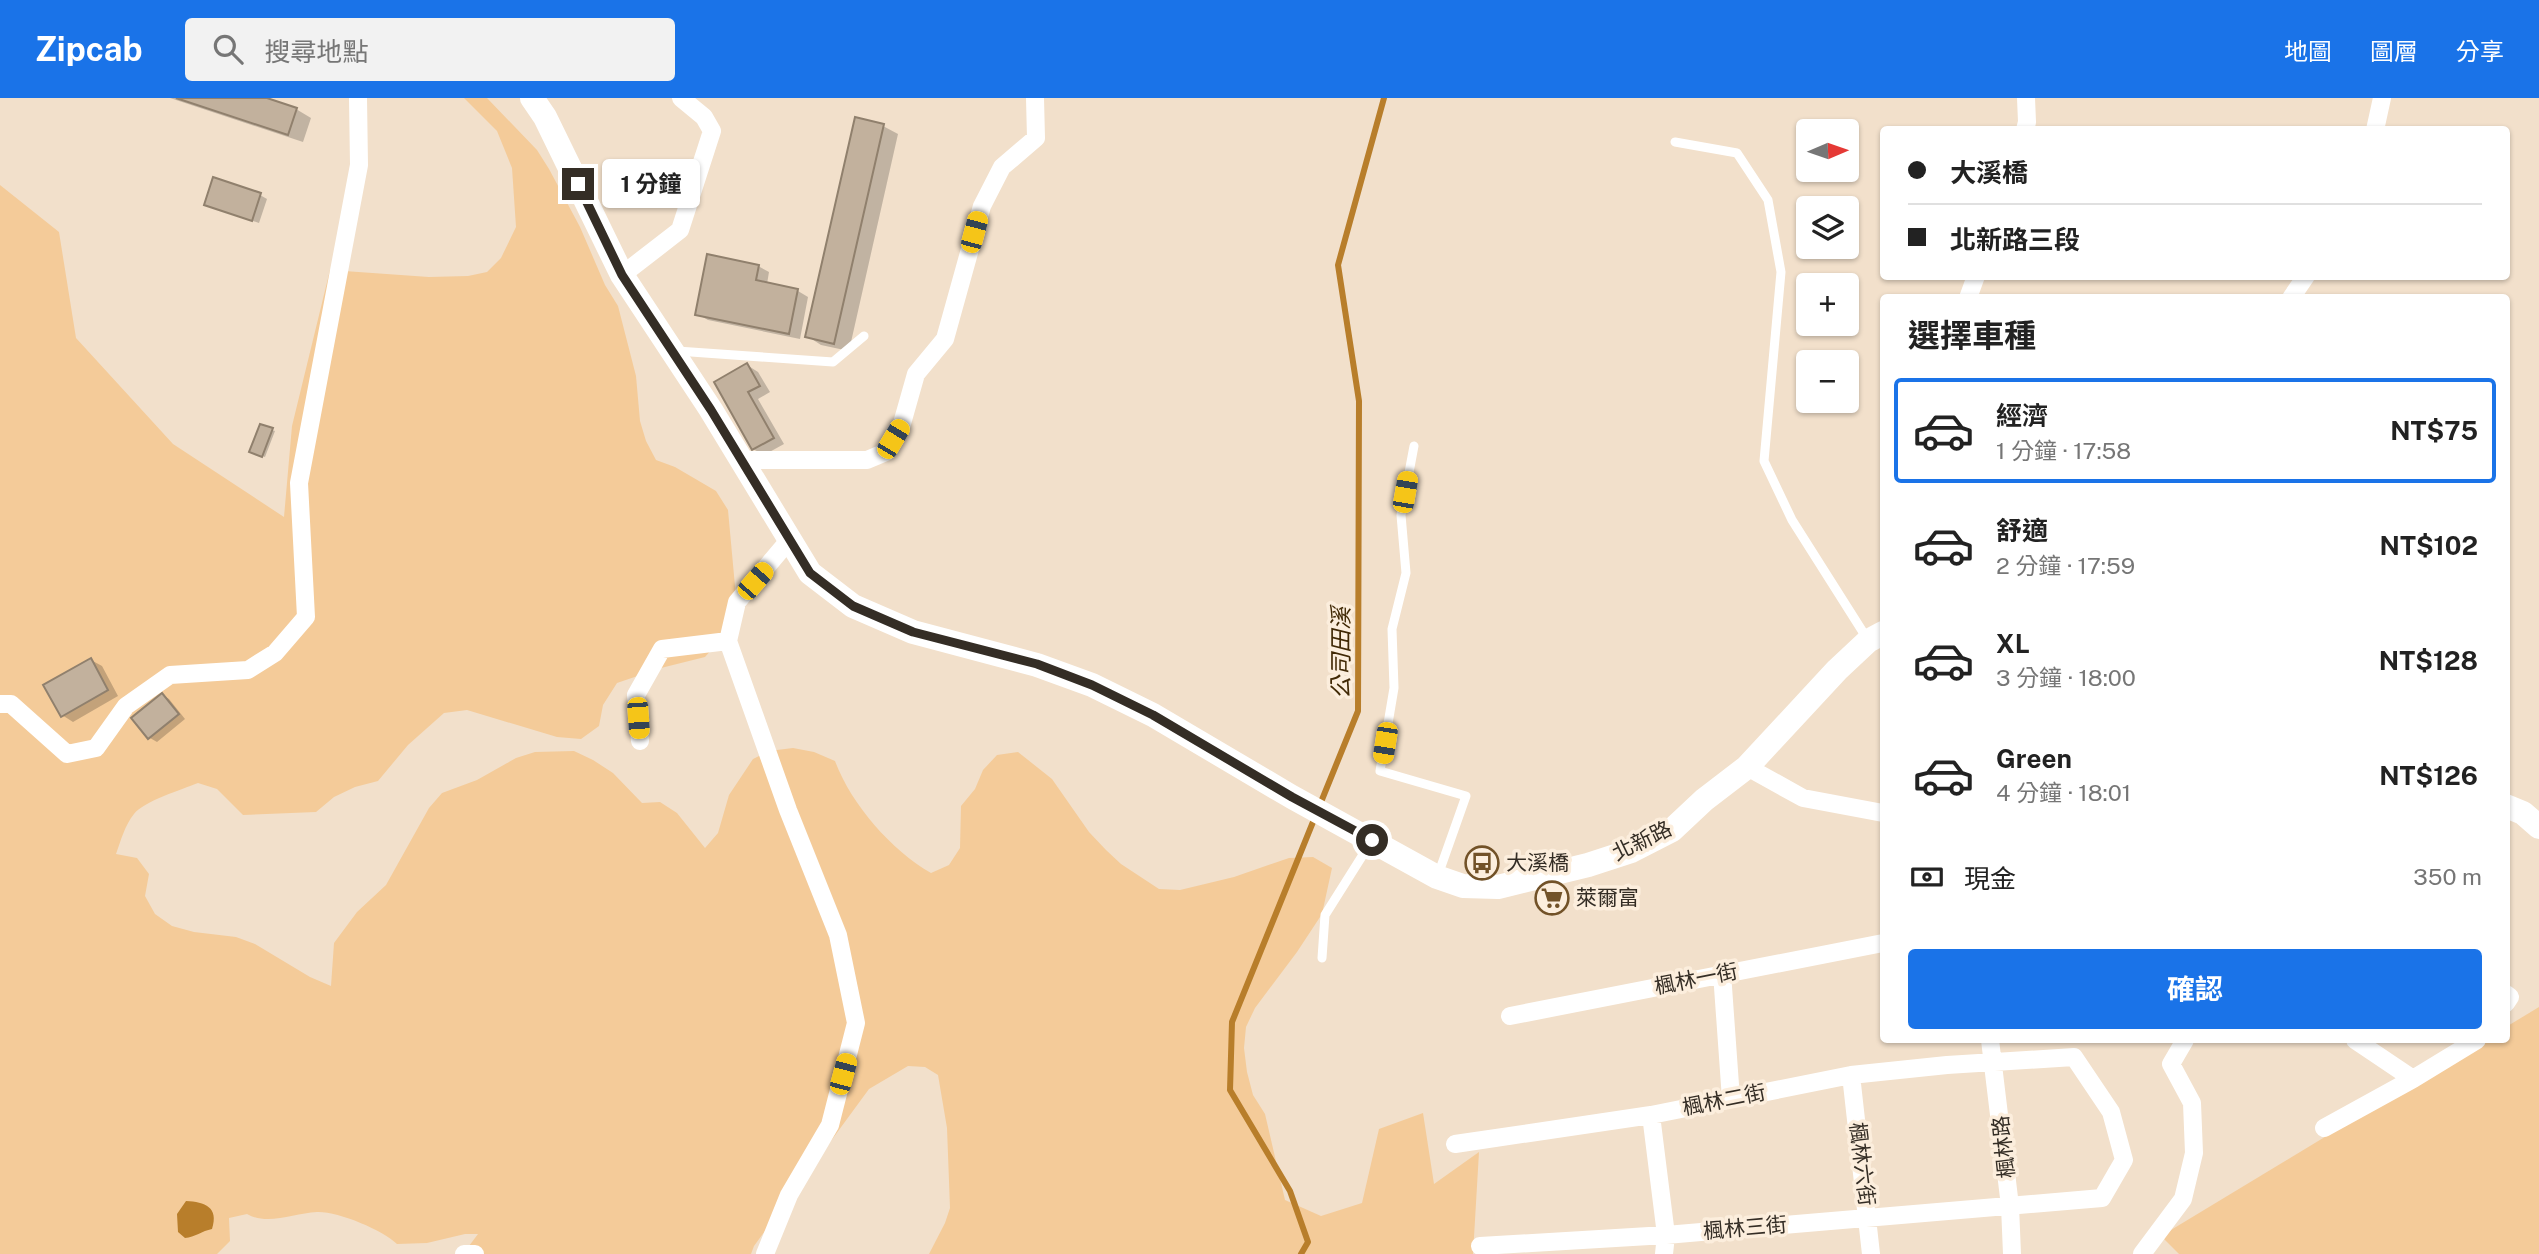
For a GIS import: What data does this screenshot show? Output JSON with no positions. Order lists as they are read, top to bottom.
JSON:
{
  "streets": {
    "main road": ["北新路"],
    "street": [
      "楓林一街",
      "楓林二街",
      "楓林路",
      "楓林六街",
      "楓林三街"
    ]
  },
  "crossings": [
    ["楓林二街", "楓林路"],
    ["楓林二街", "楓林六街"],
    ["楓林二街", "楓林三街"],
    ["楓林路", "楓林三街"],
    ["楓林六街", "楓林三街"]
  ],
  "water": ["公司田溪"],
  "places": {
    "bus stop": ["大溪橋"],
    "supermarket": ["萊爾富"]
  },
  "north": "right",
  "page": {
    "header": "Zipcab",
    "search": "搜尋地點",
    "nav": ["地圖", "圖層", "分享"],
    "map_buttons": ["+", "−"],
    "banner": ["大溪橋", "北新路三段"],
    "bubble": "1 分鐘",
    "heading": "選擇車種",
    "list": [
      {
        "name": "經濟",
        "note": "1 分鐘 · 17:58",
        "value": "NT$75"
      },
      {
        "name": "舒適",
        "note": "2 分鐘 · 17:59",
        "value": "NT$102"
      },
      {
        "name": "XL",
        "note": "3 分鐘 · 18:00",
        "value": "NT$128"
      },
      {
        "name": "Green",
        "note": "4 分鐘 · 18:01",
        "value": "NT$126"
      }
    ],
    "pay": ["現金", "350 m"],
    "buttons": "確認"
  }
}
